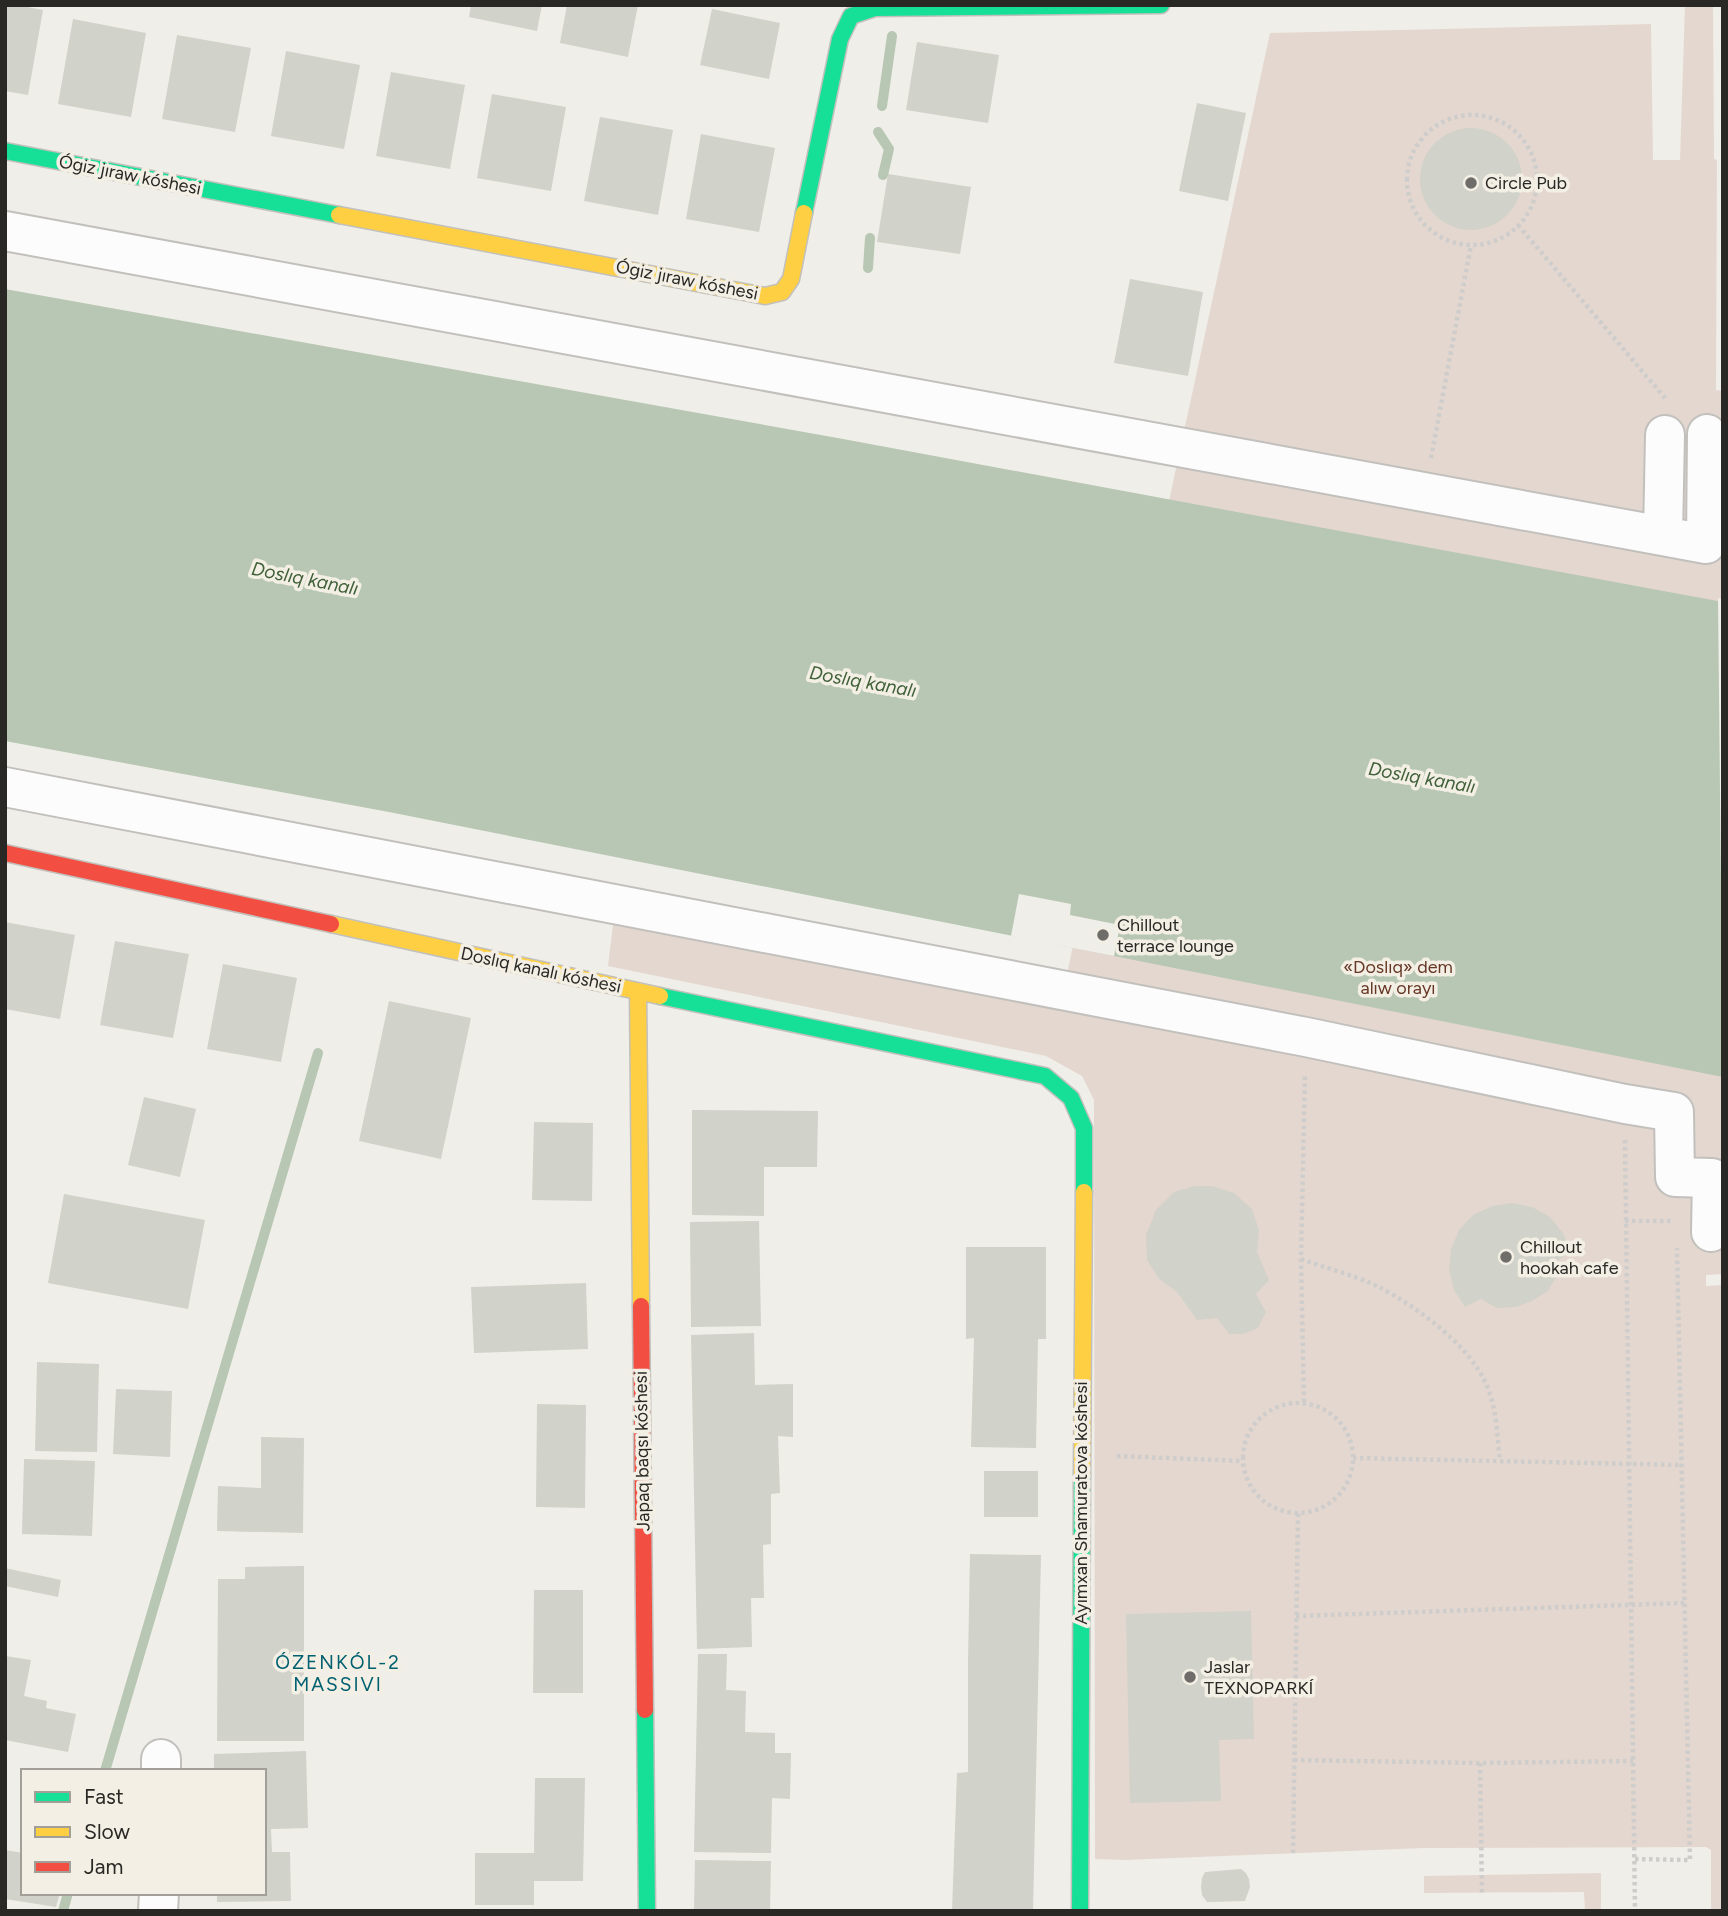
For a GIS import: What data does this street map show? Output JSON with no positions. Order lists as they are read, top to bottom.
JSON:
{
  "streets": {
    "street": [
      "Ógiz jıraw kóshesi",
      "Doslıq kanalı kóshesi",
      "Japaq baqsı kóshesi",
      "Ayımxan Shamuratova kóshesi"
    ]
  },
  "crossings": [
    ["Doslıq kanalı kóshesi", "Japaq baqsı kóshesi"],
    ["Doslıq kanalı kóshesi", "Ayımxan Shamuratova kóshesi"]
  ],
  "districts": ["ÓZENKÓL-2 MASSIVI"],
  "water": ["Doslıq kanalı"],
  "parks": ["«Doslıq» dem alıw orayı"],
  "places": [
    "Circle Pub",
    "Chillout terrace lounge",
    "Chillout hookah cafe",
    "Jaslar TEXNOPARKÍ"
  ],
  "legend": ["Fast", "Slow", "Jam"]
}
